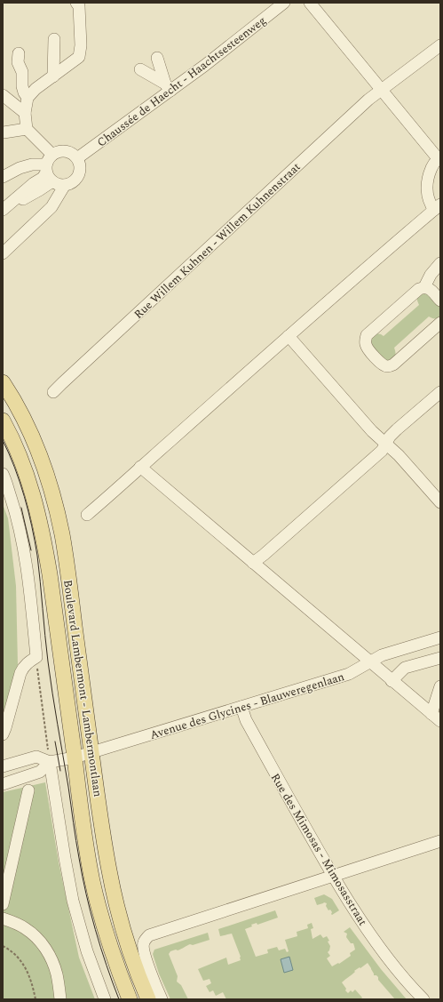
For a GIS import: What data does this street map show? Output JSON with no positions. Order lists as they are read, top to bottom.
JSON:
{
  "streets": {
    "main road": ["Boulevard Lambermont - Lambermontlaan"],
    "street": [
      "Chaussée de Haecht - Haachtsesteenweg",
      "Rue Willem Kuhnen - Willem Kuhnenstraat",
      "Avenue des Glycines - Blauweregenlaan",
      "Rue des Mimosas - Mimosasstraat"
    ]
  },
  "crossings": [
    ["Boulevard Lambermont - Lambermontlaan", "Avenue des Glycines - Blauweregenlaan"],
    ["Avenue des Glycines - Blauweregenlaan", "Rue des Mimosas - Mimosasstraat"]
  ]
}
